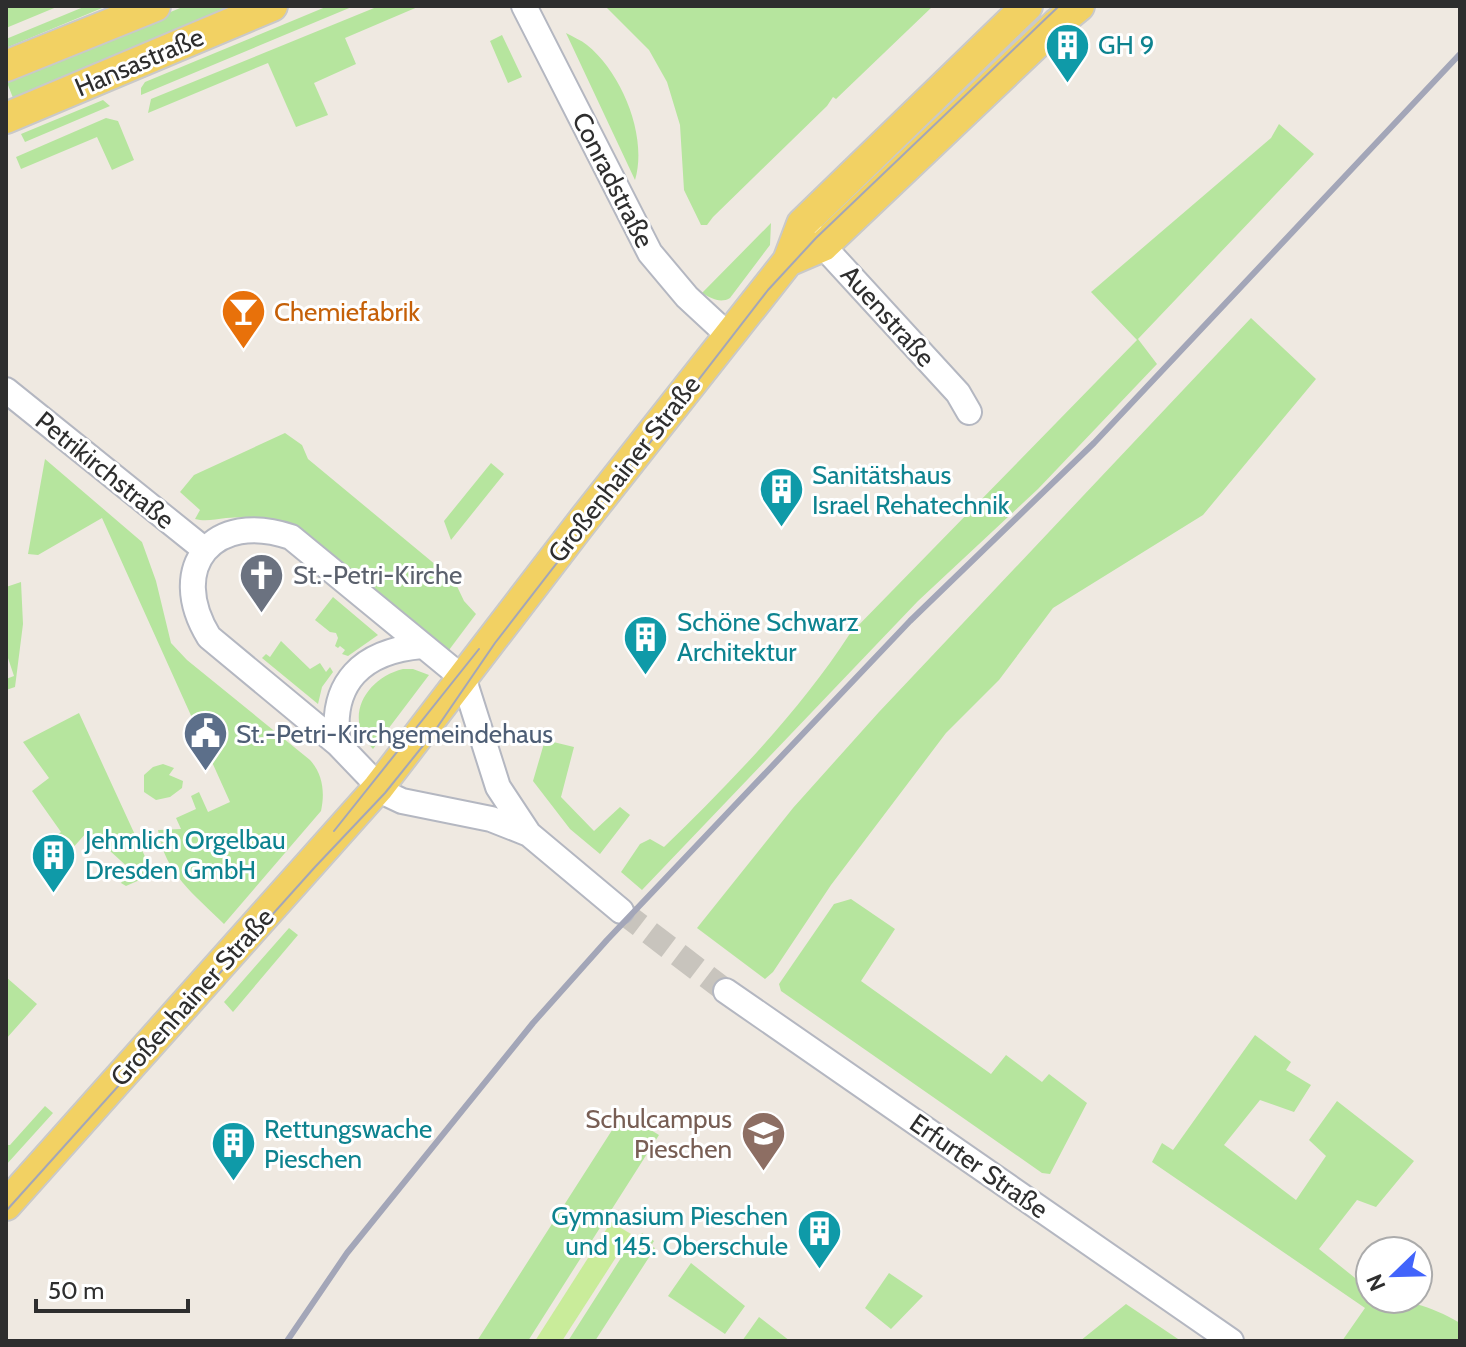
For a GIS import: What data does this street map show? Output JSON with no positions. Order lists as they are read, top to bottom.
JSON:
{
  "streets": {
    "main road": ["Hansastraße", "Großenhainer Straße"],
    "street": [
      "Conradstraße",
      "Auenstraße",
      "Petrikirchstraße",
      "Erfurter Straße"
    ]
  },
  "crossings": [
    ["Conradstraße", "Großenhainer Straße"],
    ["Auenstraße", "Großenhainer Straße"]
  ],
  "places": {
    "building": [
      "GH 9",
      "Sanitätshaus Israel Rehatechnik",
      "Schöne Schwarz Architektur",
      "Jehmlich Orgelbau Dresden GmbH",
      "Rettungswache Pieschen",
      "Gymnasium Pieschen und 145. Oberschule"
    ],
    "bar": ["Chemiefabrik"],
    "church": ["St.-Petri-Kirche"],
    "public building": ["St.-Petri-Kirchgemeindehaus"],
    "school or university": ["Schulcampus Pieschen"]
  },
  "scale_bar": "50 m",
  "north": "bottom left"
}
